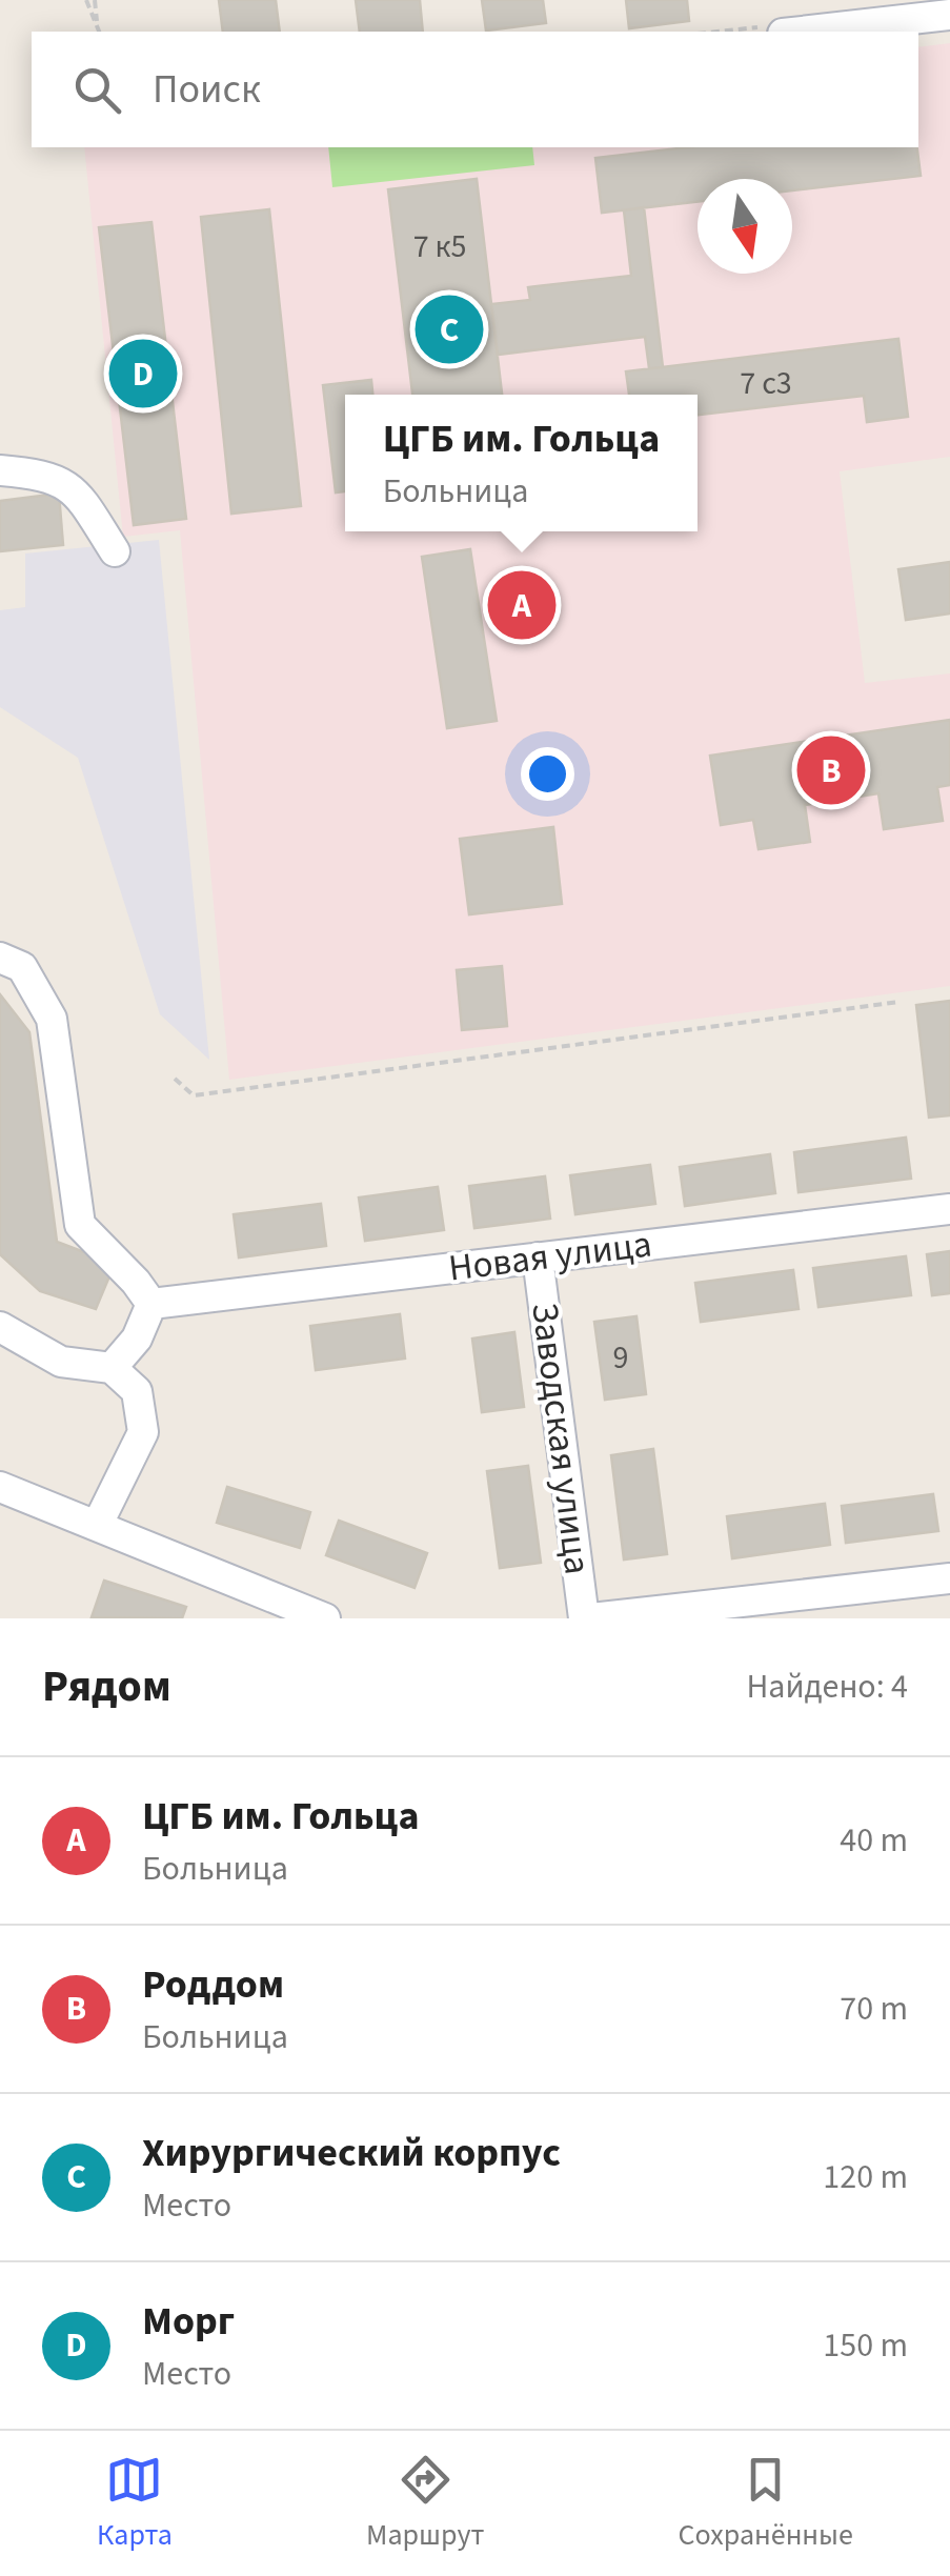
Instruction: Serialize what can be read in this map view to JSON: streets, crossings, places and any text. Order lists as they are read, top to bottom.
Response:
{
  "streets": {
    "street": ["Новая улица", "Заводская улица"]
  },
  "crossings": [
    ["Новая улица", "Заводская улица"]
  ],
  "house_numbers": ["7 к5", "7 с3", "9"],
  "north": "bottom",
  "page": {
    "search": "Поиск",
    "pins": [
      "C",
      "D",
      "A",
      "B"
    ],
    "popup": ["ЦГБ им. Гольца", "Больница"],
    "heading": ["Рядом", "Найдено: 4"],
    "list": [
      {
        "mark": "A",
        "name": "ЦГБ им. Гольца",
        "note": "Больница",
        "value": "40 m"
      },
      {
        "mark": "B",
        "name": "Роддом",
        "note": "Больница",
        "value": "70 m"
      },
      {
        "mark": "C",
        "name": "Хирургический корпус",
        "note": "Место",
        "value": "120 m"
      },
      {
        "mark": "D",
        "name": "Морг",
        "note": "Место",
        "value": "150 m"
      }
    ],
    "nav": ["Карта", "Маршрут", "Сохранённые"]
  }
}
